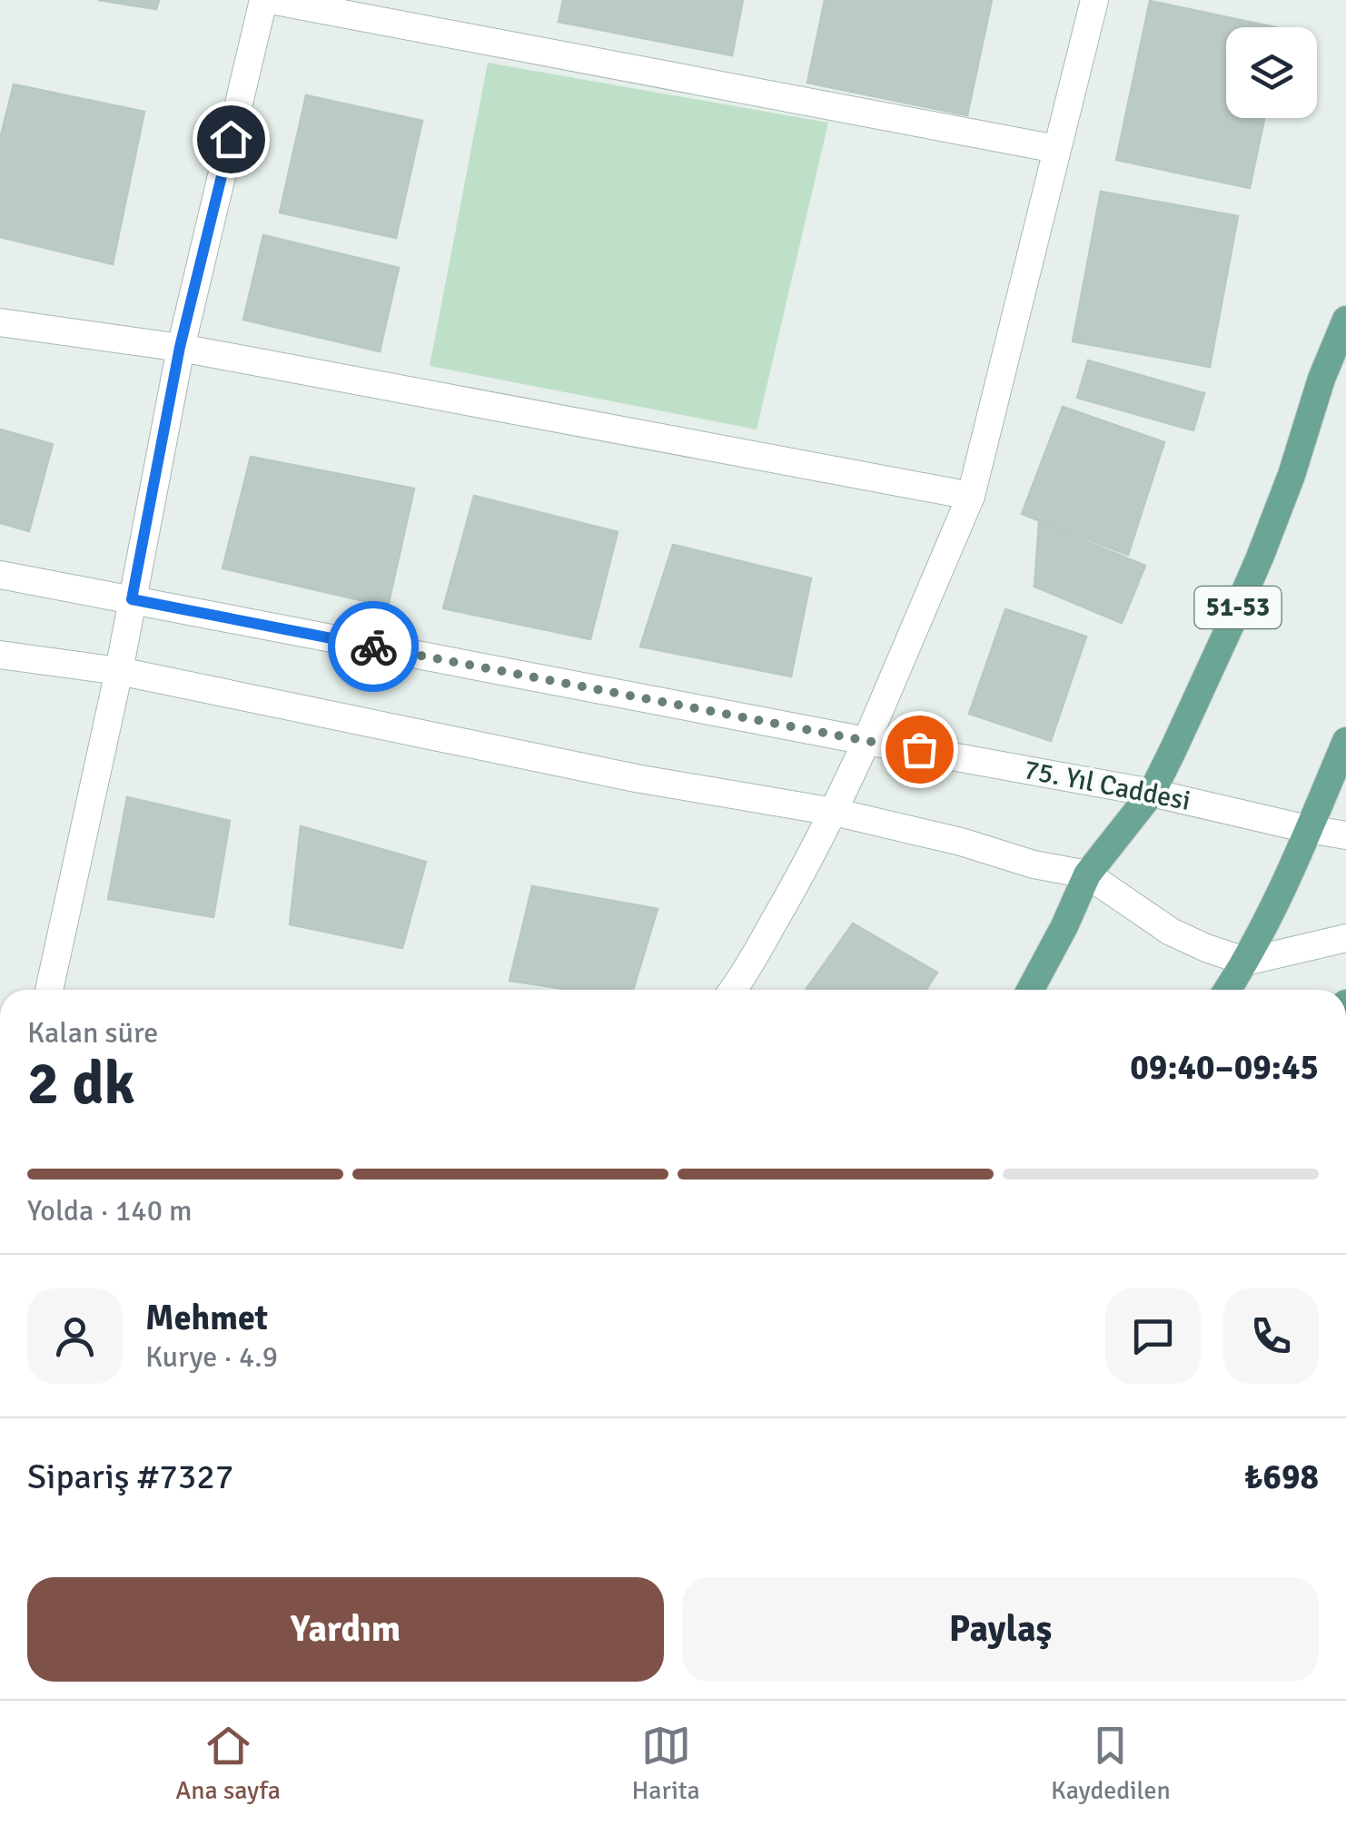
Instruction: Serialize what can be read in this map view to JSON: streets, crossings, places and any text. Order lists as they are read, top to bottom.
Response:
{
  "streets": {
    "main road": ["51-53"],
    "street": ["75. Yıl Caddesi"]
  },
  "crossings": [
    ["51-53", "75. Yıl Caddesi"]
  ],
  "page": {
    "heading": ["2 dk", "Kalan süre", "09:40–09:45"],
    "panel": [
      "Mehmet",
      "Kurye · 4.9",
      "Sipariş #7327",
      "₺698"
    ],
    "bar": "Yolda · 140 m",
    "buttons": ["Yardım", "Paylaş"],
    "tabs": ["Ana sayfa", "Harita", "Kaydedilen"]
  }
}
